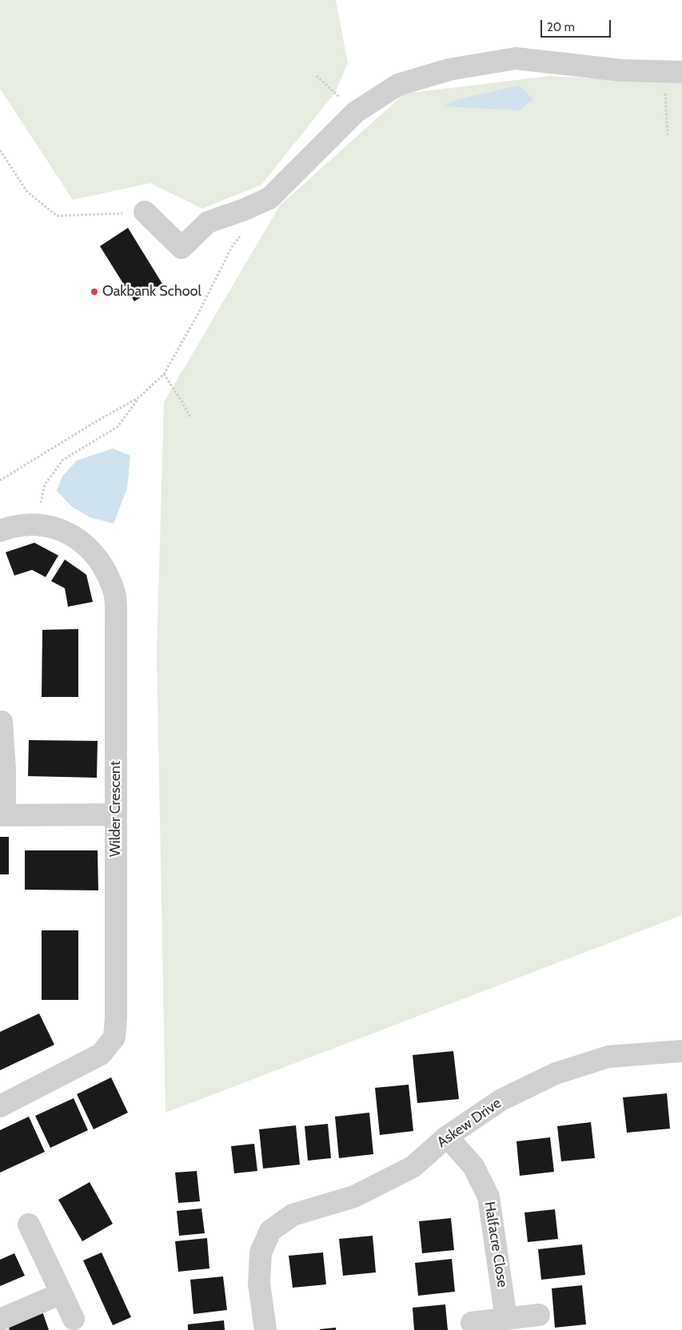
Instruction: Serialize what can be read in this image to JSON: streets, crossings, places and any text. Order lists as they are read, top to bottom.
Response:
{
  "streets": {
    "street": ["Wilder Crescent", "Askew Drive", "Halfacre Close"]
  },
  "crossings": [
    ["Askew Drive", "Halfacre Close"]
  ],
  "places": ["Oakbank School"],
  "scale_bar": "20 m"
}
